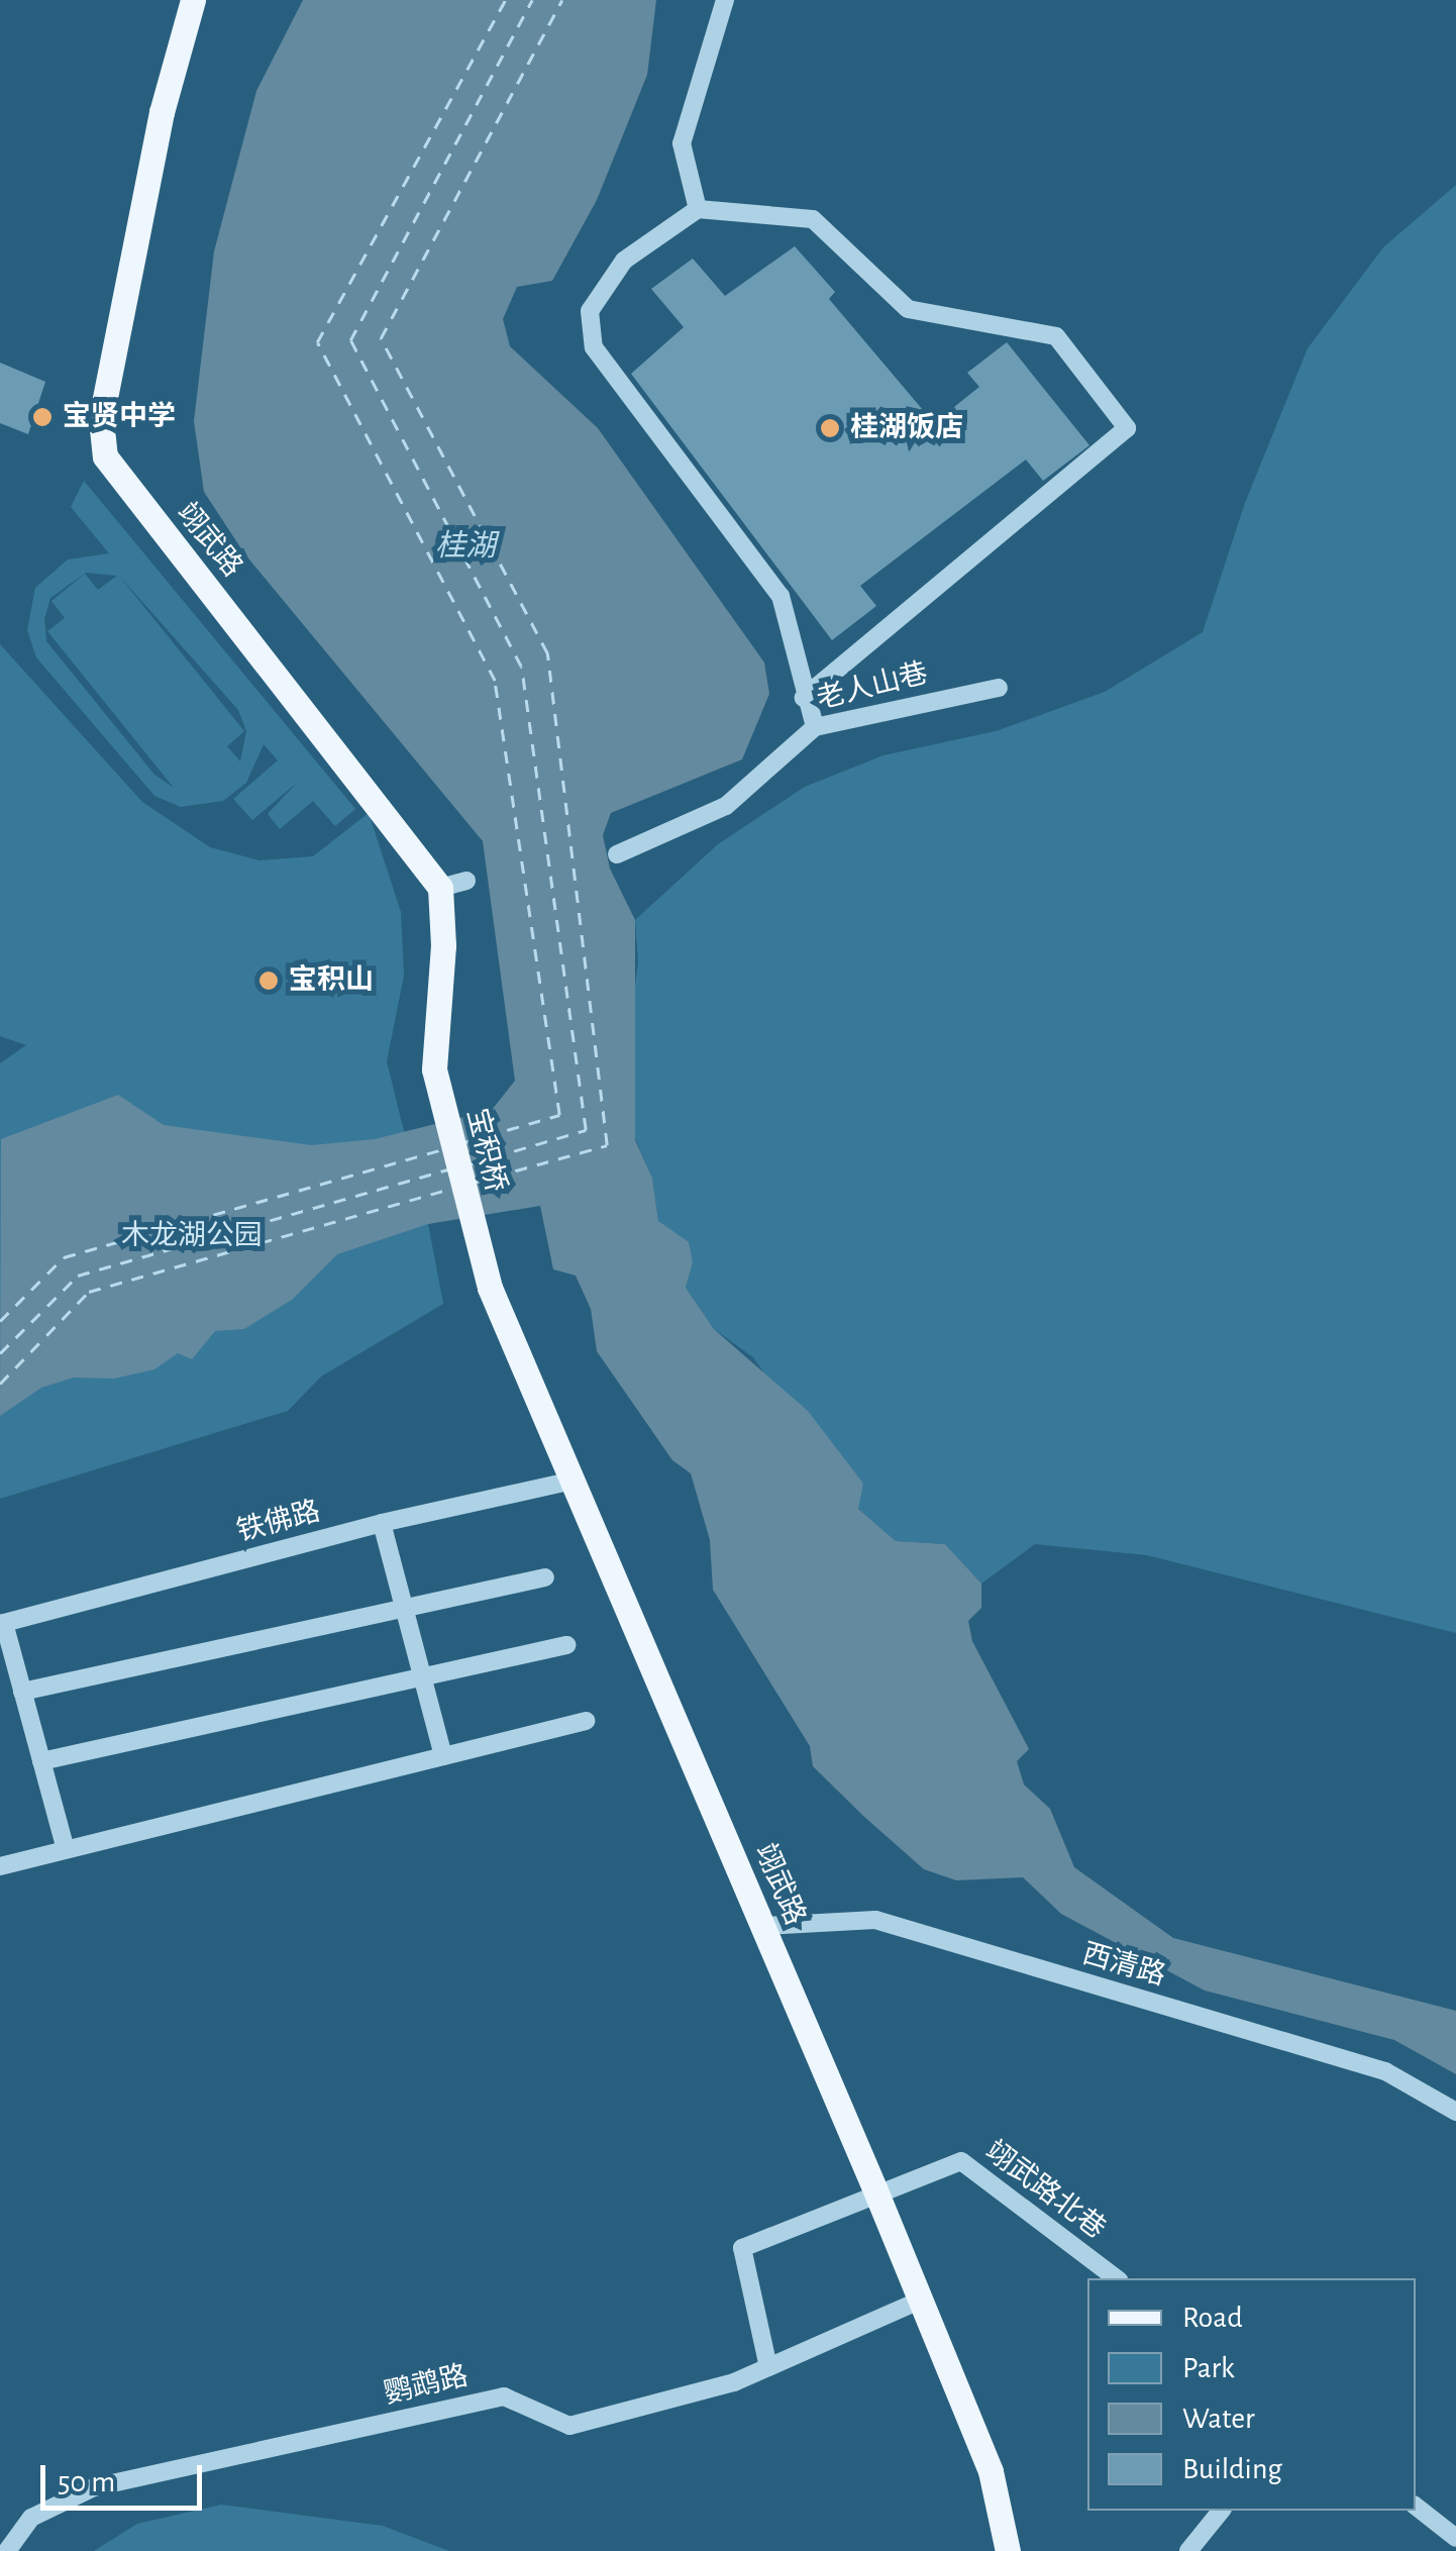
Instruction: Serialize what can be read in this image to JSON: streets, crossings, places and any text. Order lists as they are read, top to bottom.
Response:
{
  "streets": {
    "main road": ["翊武路", "宝积桥"],
    "street": [
      "老人山巷",
      "铁佛路",
      "西清路",
      "翊武路北巷",
      "鹦鹉路"
    ]
  },
  "crossings": [
    ["翊武路", "宝积桥"],
    ["翊武路", "铁佛路"],
    ["翊武路", "西清路"],
    ["翊武路", "翊武路北巷"],
    ["翊武路", "鹦鹉路"]
  ],
  "water": ["桂湖"],
  "parks": ["木龙湖公园"],
  "places": ["宝贤中学", "桂湖饭店", "宝积山"],
  "legend": [
    "Road",
    "Park",
    "Water",
    "Building"
  ],
  "scale_bar": "50 m"
}
